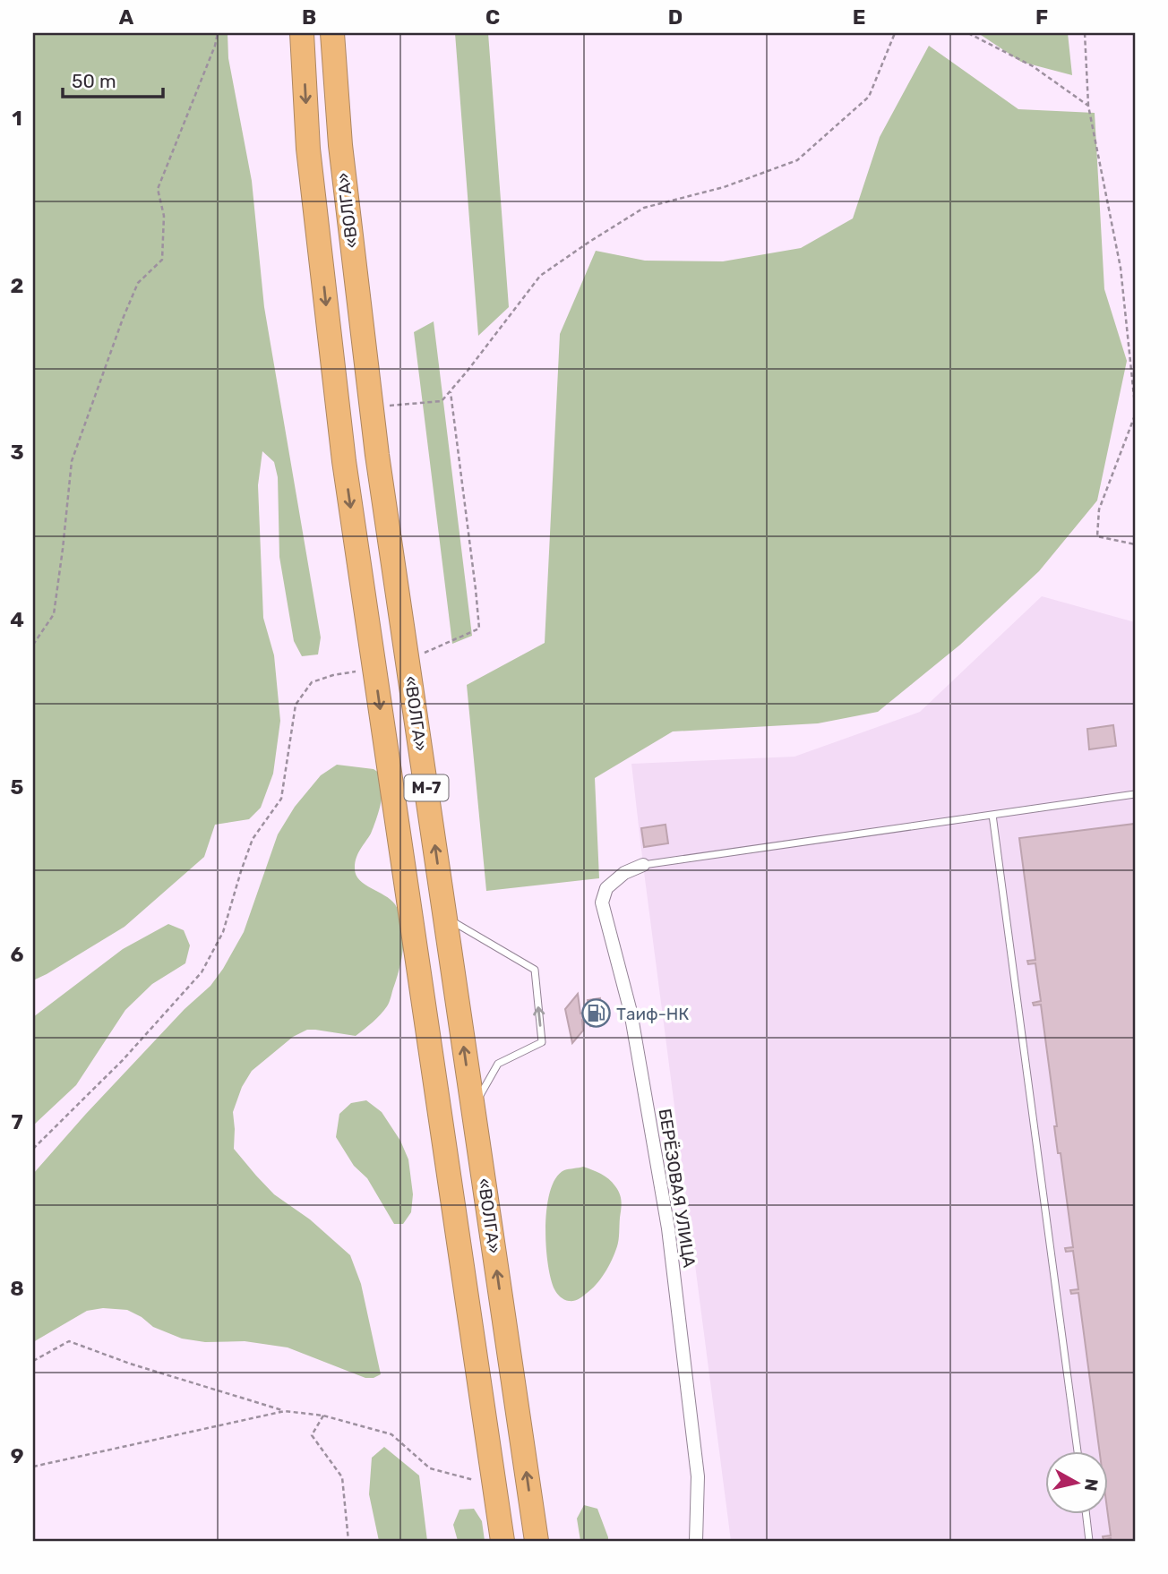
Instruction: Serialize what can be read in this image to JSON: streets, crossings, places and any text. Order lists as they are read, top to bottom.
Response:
{
  "streets": {
    "highway": ["«ВОЛГА»", "М-7"],
    "street": ["БЕРЁЗОВАЯ УЛИЦА"]
  },
  "places": {
    "fuel station": ["Таиф-НК"]
  },
  "scale_bar": "50 m",
  "north": "right",
  "grid": {
    "columns": [
      "A",
      "B",
      "C",
      "D",
      "E",
      "F"
    ],
    "rows": [
      "1",
      "2",
      "3",
      "4",
      "5",
      "6",
      "7",
      "8",
      "9"
    ]
  }
}
